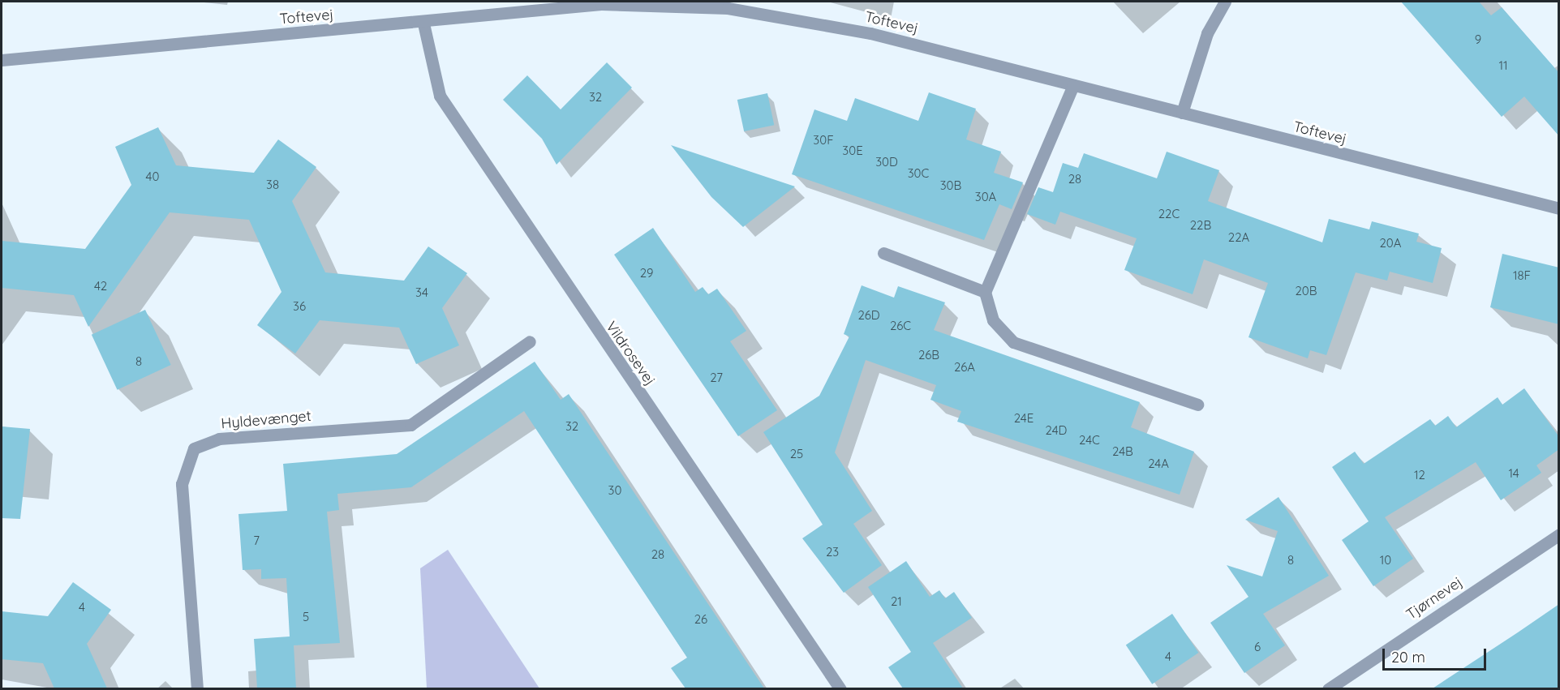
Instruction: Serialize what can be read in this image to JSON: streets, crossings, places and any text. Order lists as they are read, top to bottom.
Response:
{
  "streets": {
    "street": [
      "Toftevej",
      "Vildrosevej",
      "Hyldevænget",
      "Tjørnevej"
    ]
  },
  "crossings": [
    ["Toftevej", "Vildrosevej"]
  ],
  "house_numbers": [
    "9",
    "11",
    "32",
    "30F",
    "30E",
    "30D",
    "30C",
    "40",
    "28",
    "38",
    "30B",
    "30A",
    "22C",
    "22B",
    "22A",
    "20A",
    "29",
    "18F",
    "42",
    "20B",
    "34",
    "36",
    "26D",
    "26C",
    "26B",
    "8",
    "26A",
    "27",
    "24E",
    "32",
    "24D",
    "24C",
    "24B",
    "25",
    "24A",
    "14",
    "12",
    "30",
    "7",
    "23",
    "28",
    "8",
    "10",
    "21",
    "4",
    "5",
    "26",
    "6",
    "4"
  ],
  "scale_bar": "20 m"
}
